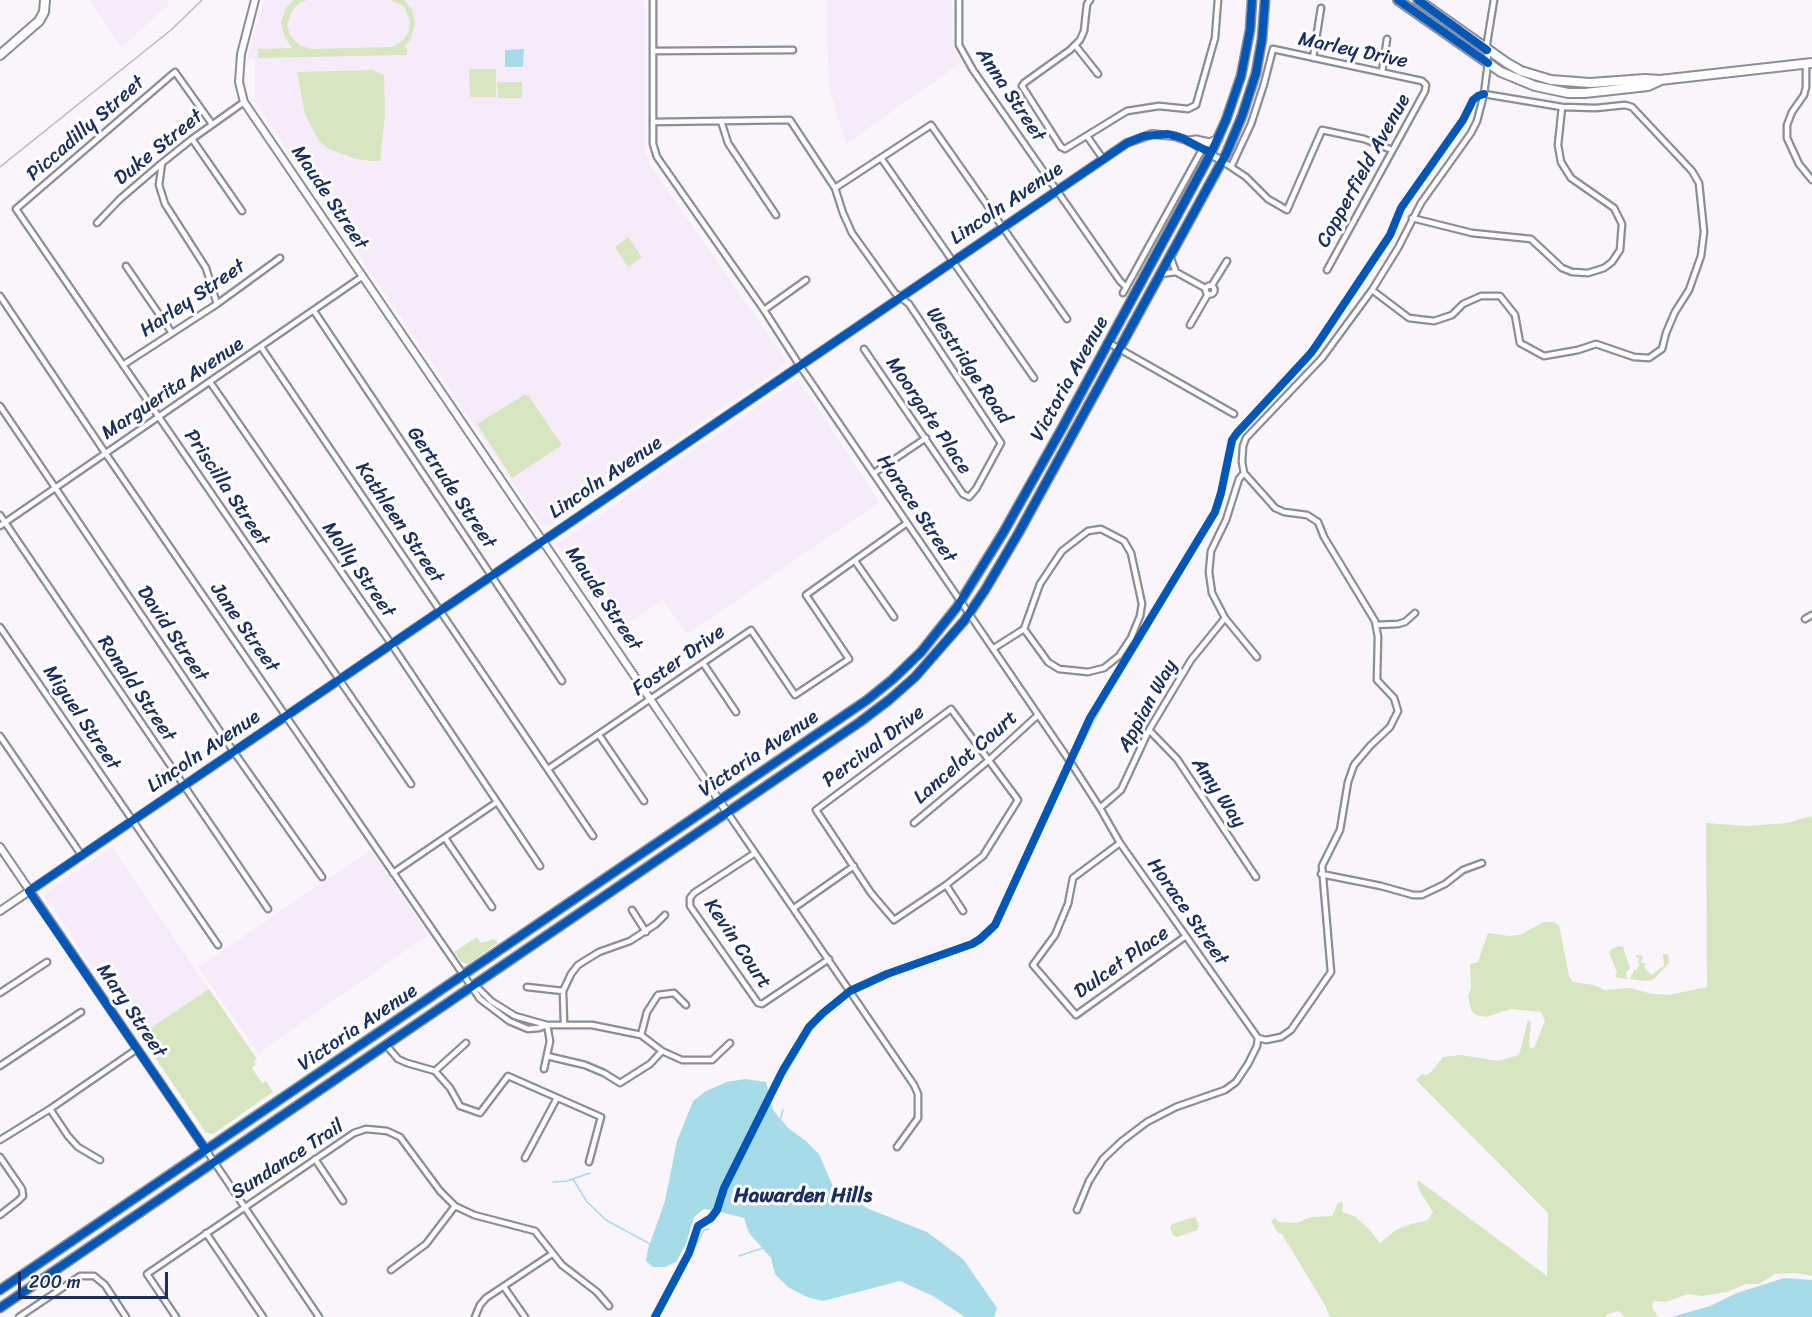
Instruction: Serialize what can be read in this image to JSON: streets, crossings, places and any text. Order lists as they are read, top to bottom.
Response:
{
  "streets": {
    "main road": ["Victoria Avenue"],
    "street": [
      "Marley Drive",
      "Anna Street",
      "Piccadilly Street",
      "Duke Street",
      "Copperfield Avenue",
      "Maude Street",
      "Lincoln Avenue",
      "Harley Street",
      "Westridge Road",
      "Marguerita Avenue",
      "Moorgate Place",
      "Priscilla Street",
      "Gertrude Street",
      "Horace Street",
      "Kathleen Street",
      "Molly Street",
      "Jane Street",
      "David Street",
      "Foster Drive",
      "Ronald Street",
      "Appian Way",
      "Miguel Street",
      "Percival Drive",
      "Lancelot Court",
      "Amy Way",
      "Kevin Court",
      "Dulcet Place",
      "Mary Street",
      "Sundance Trail"
    ]
  },
  "crossings": [
    ["Marley Drive", "Copperfield Avenue"],
    ["Marley Drive", "Lincoln Avenue"],
    ["Anna Street", "Lincoln Avenue"],
    ["Piccadilly Street", "Duke Street"],
    ["Piccadilly Street", "Priscilla Street"],
    ["Duke Street", "Maude Street"],
    ["Copperfield Avenue", "Lincoln Avenue"],
    ["Maude Street", "Lincoln Avenue"],
    ["Maude Street", "Victoria Avenue"],
    ["Maude Street", "Marguerita Avenue"],
    ["Maude Street", "Foster Drive"],
    ["Maude Street", "Kevin Court"],
    ["Lincoln Avenue", "Westridge Road"],
    ["Lincoln Avenue", "Victoria Avenue"],
    ["Lincoln Avenue", "Priscilla Street"],
    ["Lincoln Avenue", "Gertrude Street"],
    ["Lincoln Avenue", "Horace Street"],
    ["Lincoln Avenue", "Kathleen Street"],
    ["Lincoln Avenue", "Molly Street"],
    ["Lincoln Avenue", "Jane Street"],
    ["Lincoln Avenue", "David Street"],
    ["Lincoln Avenue", "Ronald Street"],
    ["Lincoln Avenue", "Miguel Street"],
    ["Lincoln Avenue", "Mary Street"],
    ["Harley Street", "Priscilla Street"],
    ["Westridge Road", "Moorgate Place"],
    ["Westridge Road", "Horace Street"],
    ["Victoria Avenue", "Horace Street"],
    ["Victoria Avenue", "Jane Street"],
    ["Victoria Avenue", "Mary Street"],
    ["Marguerita Avenue", "Priscilla Street"],
    ["Marguerita Avenue", "Gertrude Street"],
    ["Marguerita Avenue", "Kathleen Street"],
    ["Marguerita Avenue", "Molly Street"],
    ["Marguerita Avenue", "Jane Street"],
    ["Marguerita Avenue", "David Street"],
    ["Marguerita Avenue", "Ronald Street"],
    ["Horace Street", "Foster Drive"],
    ["Horace Street", "Appian Way"],
    ["Horace Street", "Lancelot Court"],
    ["Horace Street", "Dulcet Place"],
    ["Kathleen Street", "Foster Drive"],
    ["Appian Way", "Amy Way"],
    ["Percival Drive", "Lancelot Court"],
    ["Mary Street", "Sundance Trail"]
  ],
  "districts": ["Hawarden Hills"],
  "scale_bar": "200 m"
}
